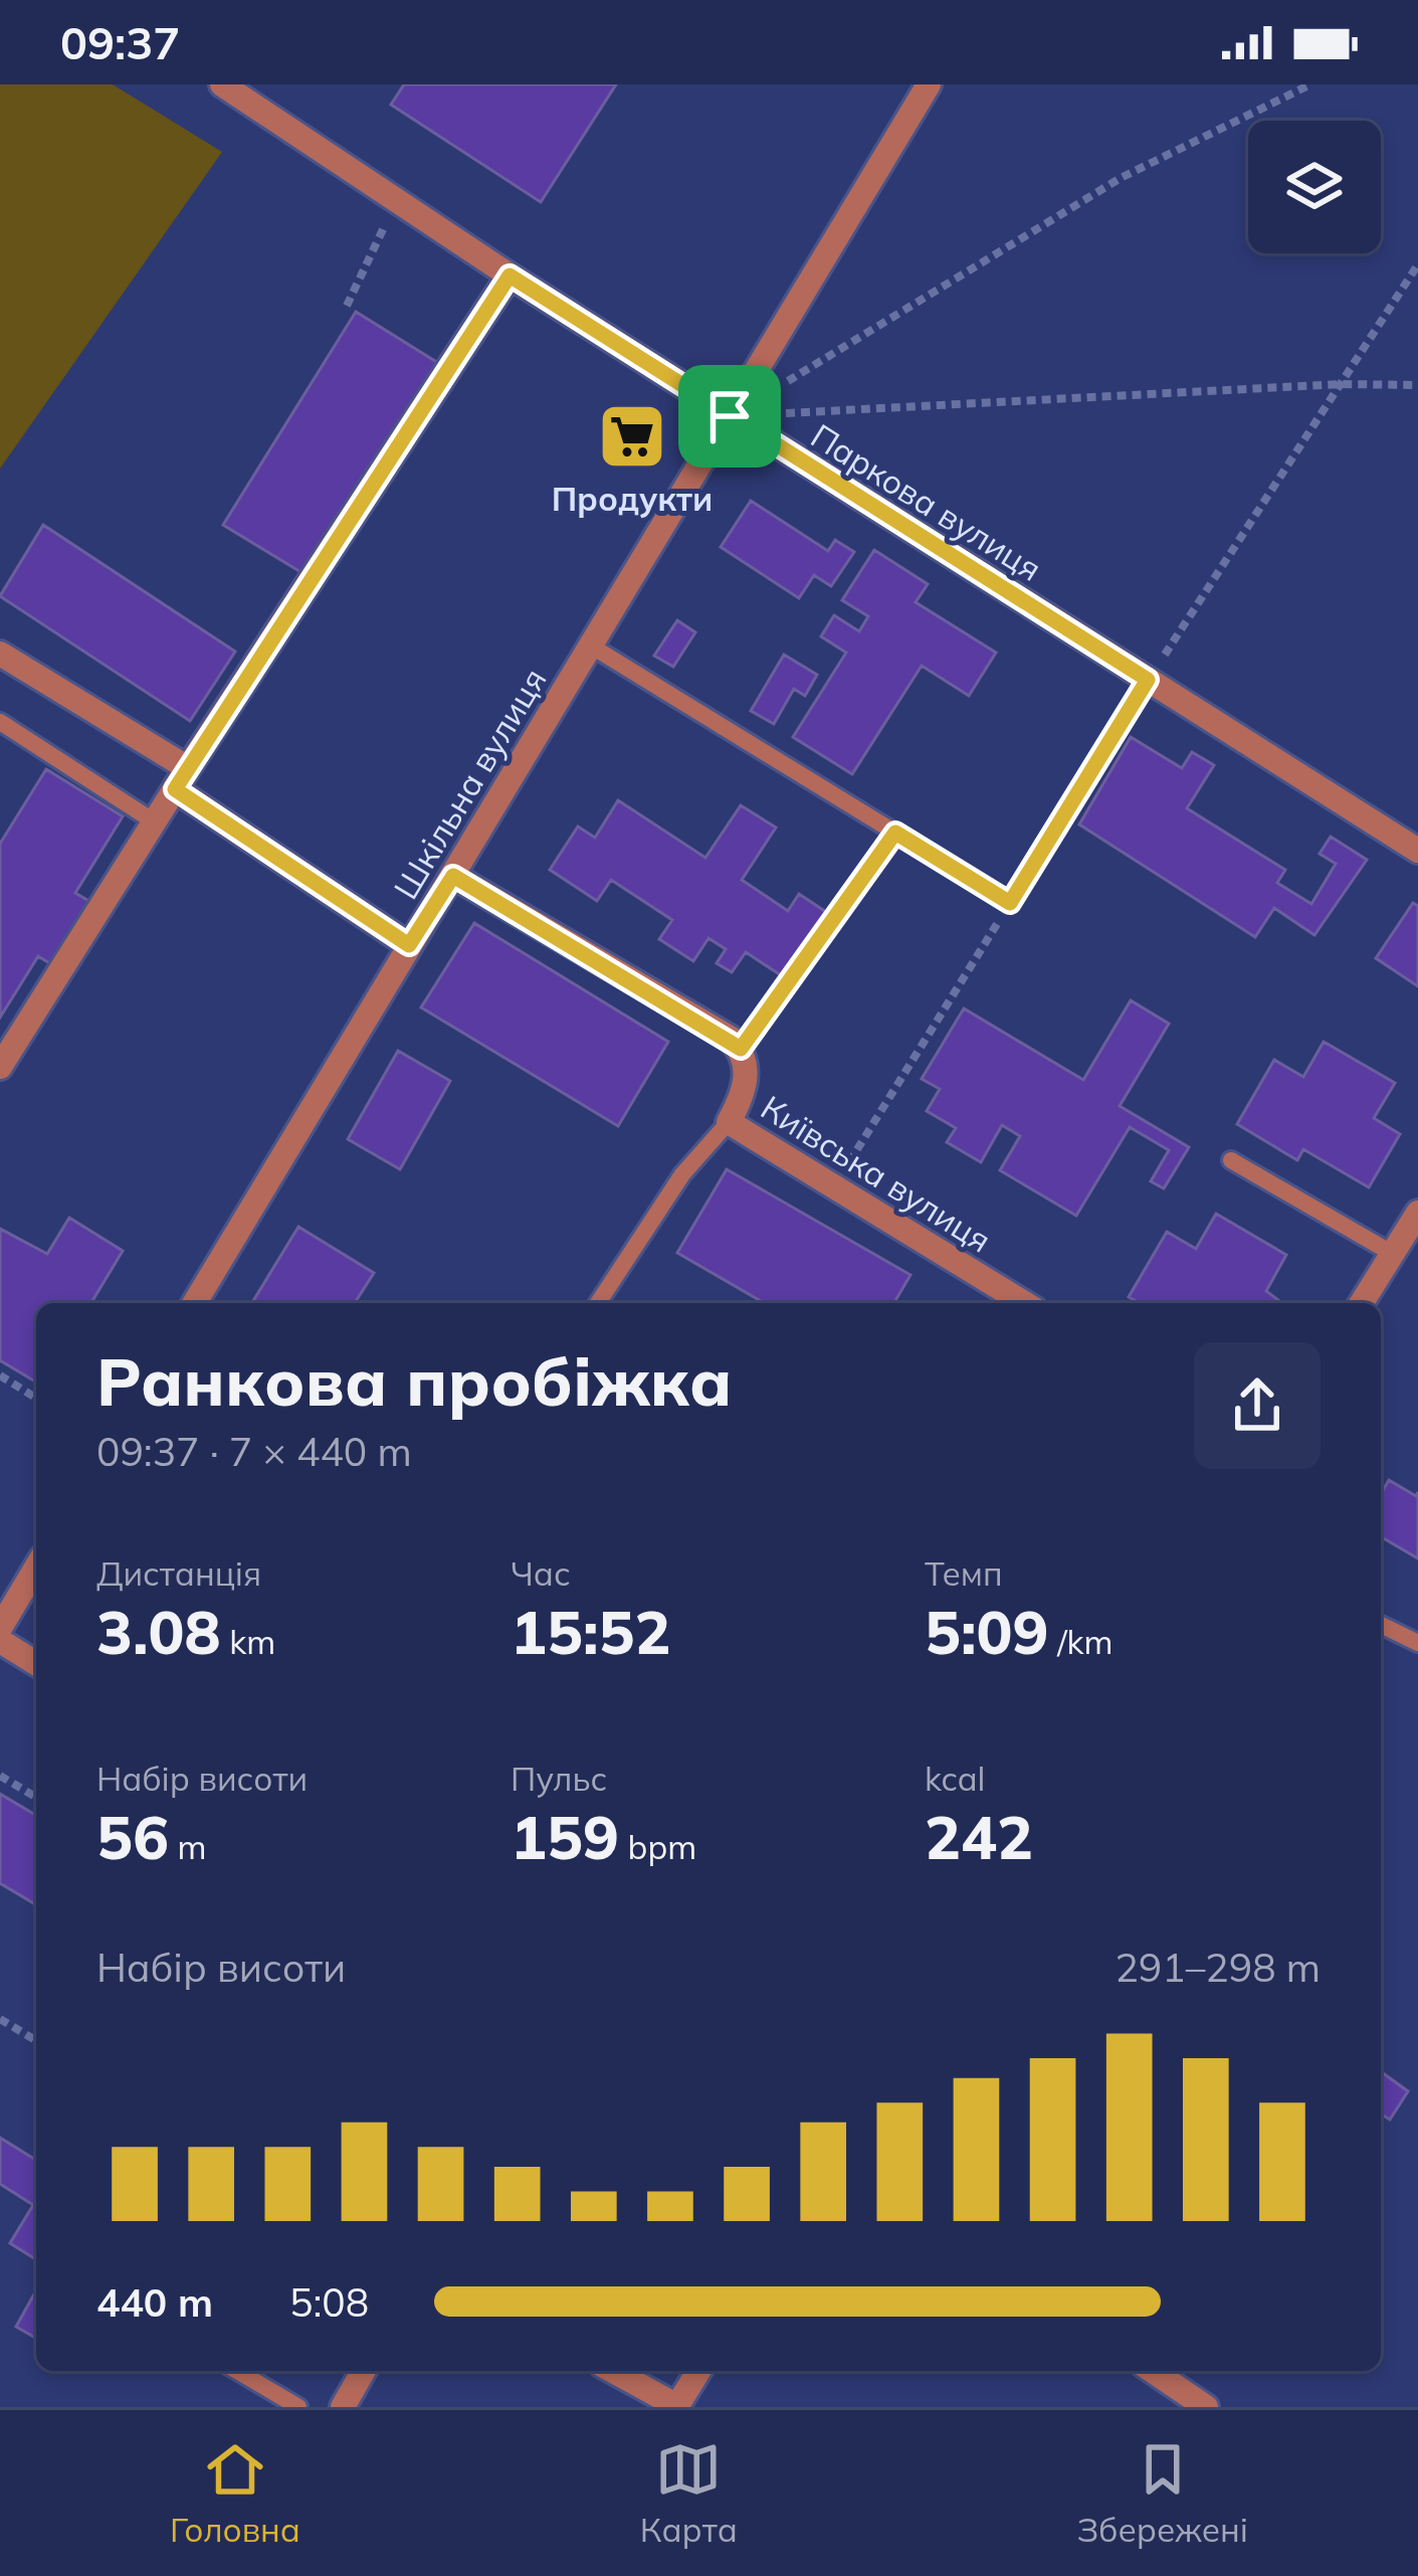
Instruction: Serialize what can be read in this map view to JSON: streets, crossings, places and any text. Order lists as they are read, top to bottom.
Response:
{
  "streets": {
    "street": ["Паркова вулиця", "Шкільна вулиця", "Київська вулиця"]
  },
  "crossings": [
    ["Паркова вулиця", "Шкільна вулиця"]
  ],
  "places": {
    "supermarket": ["Продукти"]
  },
  "page": {
    "status": "09:37",
    "heading": ["Ранкова пробіжка", "09:37 · 7 × 440 m"],
    "stats": [
      ["Дистанція", "3.08 km"],
      ["Час", "15:52"],
      ["Темп", "5:09 /km"],
      ["Набір висоти", "56 m"],
      ["Пульс", "159 bpm"],
      ["kcal", "242"]
    ],
    "chart": ["Набір висоти", "291–298 m"],
    "list": [
      {
        "name": "440 m",
        "note": "5:08"
      }
    ],
    "tabs": ["Головна", "Карта", "Збережені"]
  }
}
